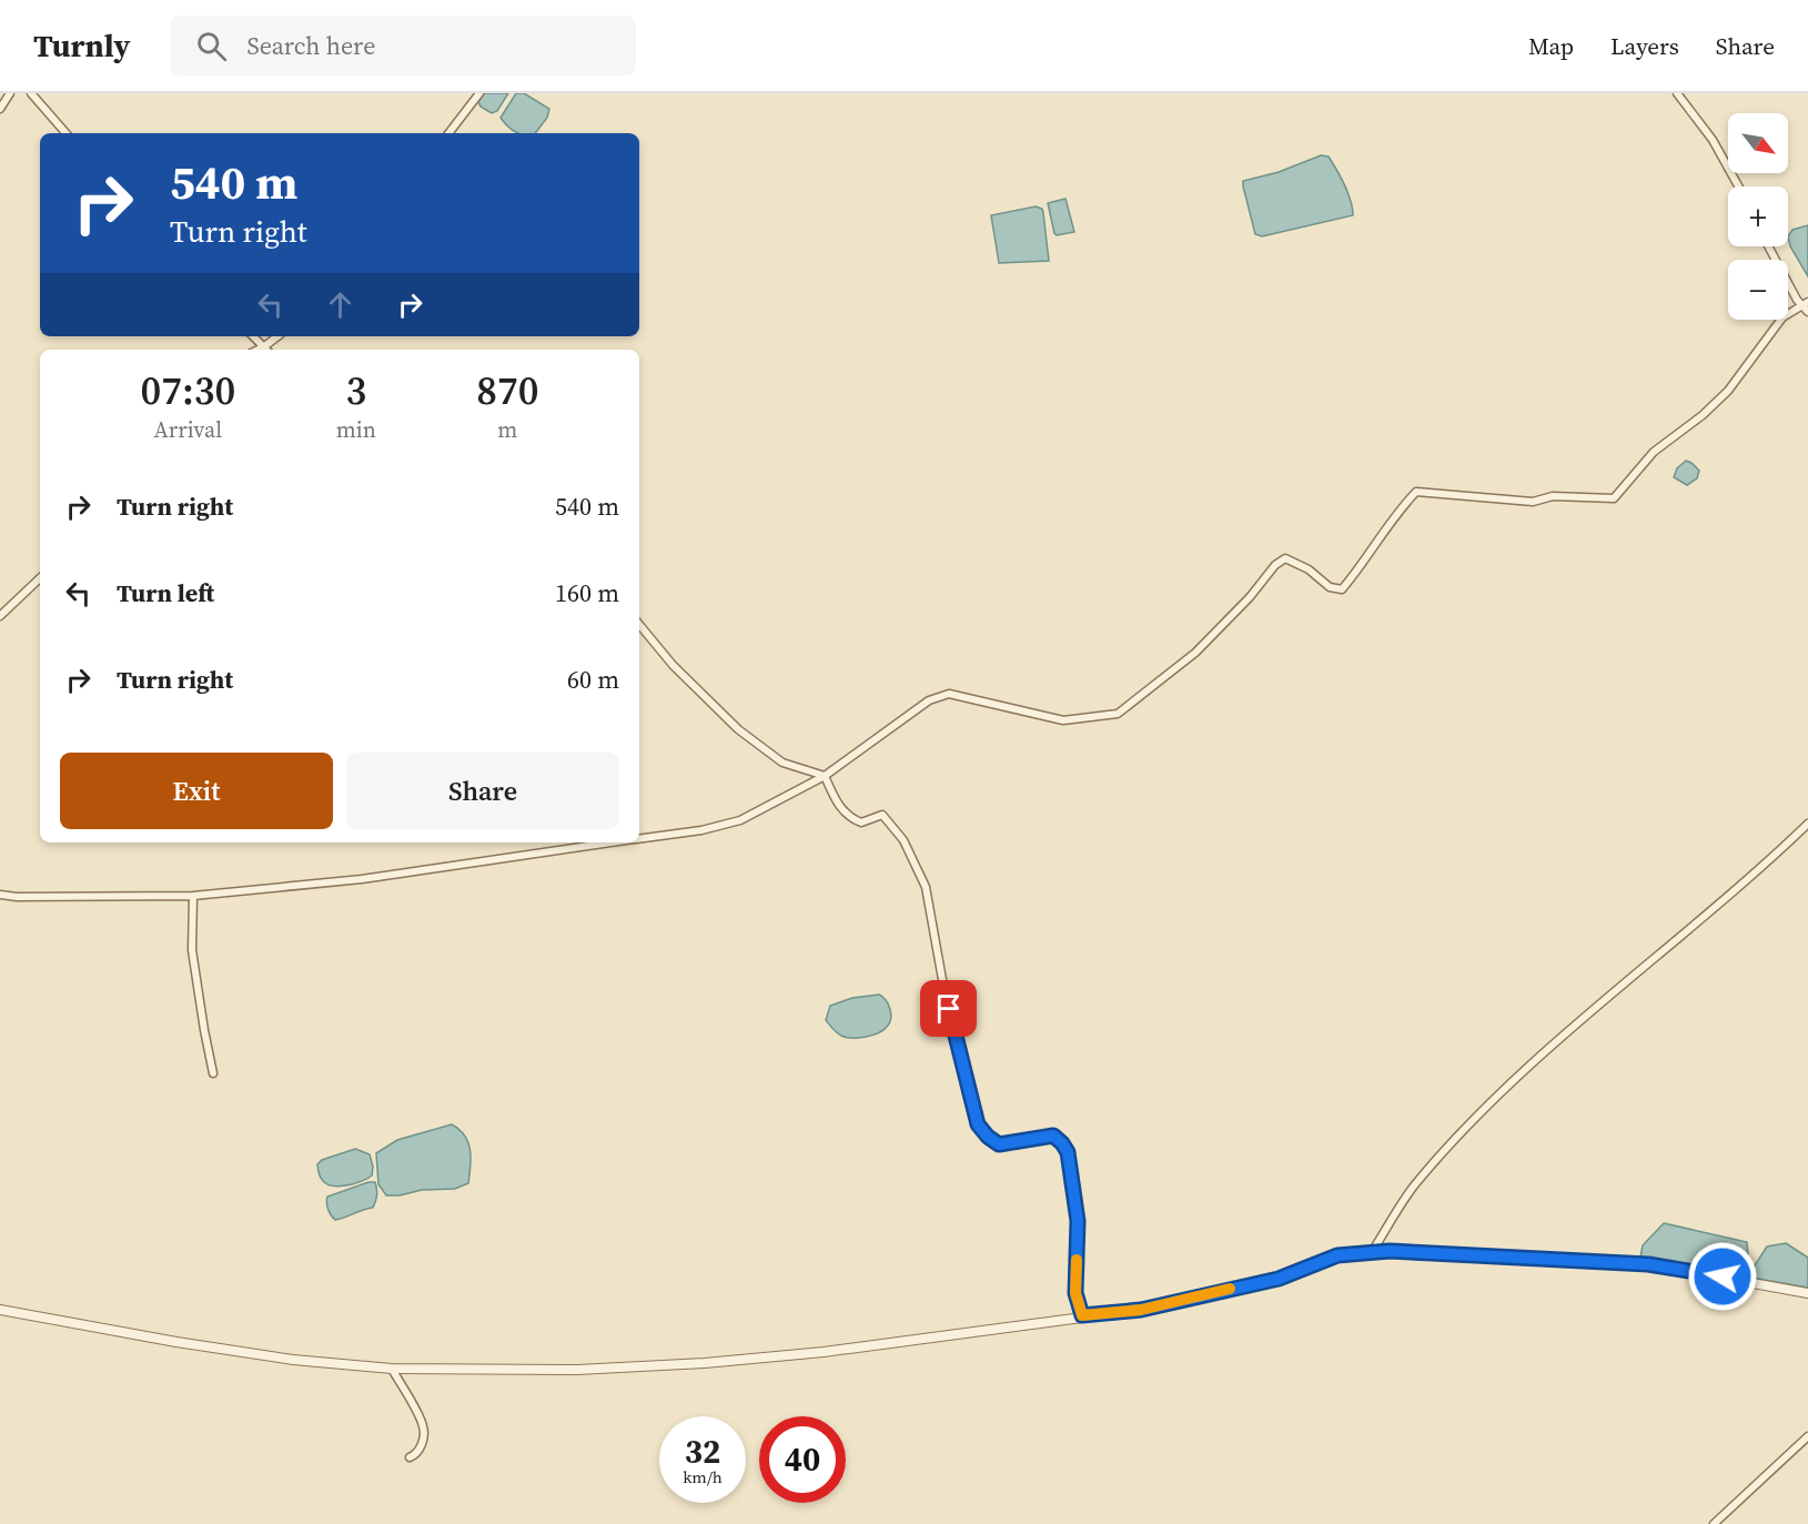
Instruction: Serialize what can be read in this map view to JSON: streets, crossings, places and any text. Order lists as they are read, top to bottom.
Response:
{
  "north": "bottom right",
  "page": {
    "header": "Turnly",
    "search": "Search here",
    "nav": ["Map", "Layers", "Share"],
    "map_buttons": ["+", "−"],
    "turn": ["540 m", "Turn right"],
    "eta": [
      "07:30",
      "Arrival",
      "3",
      "min",
      "870",
      "m"
    ],
    "list": [
      {
        "name": "Turn right",
        "value": "540 m"
      },
      {
        "name": "Turn left",
        "value": "160 m"
      },
      {
        "name": "Turn right",
        "value": "60 m"
      }
    ],
    "buttons": ["Exit", "Share"],
    "speed": "32 km/h",
    "limit": "40"
  }
}
